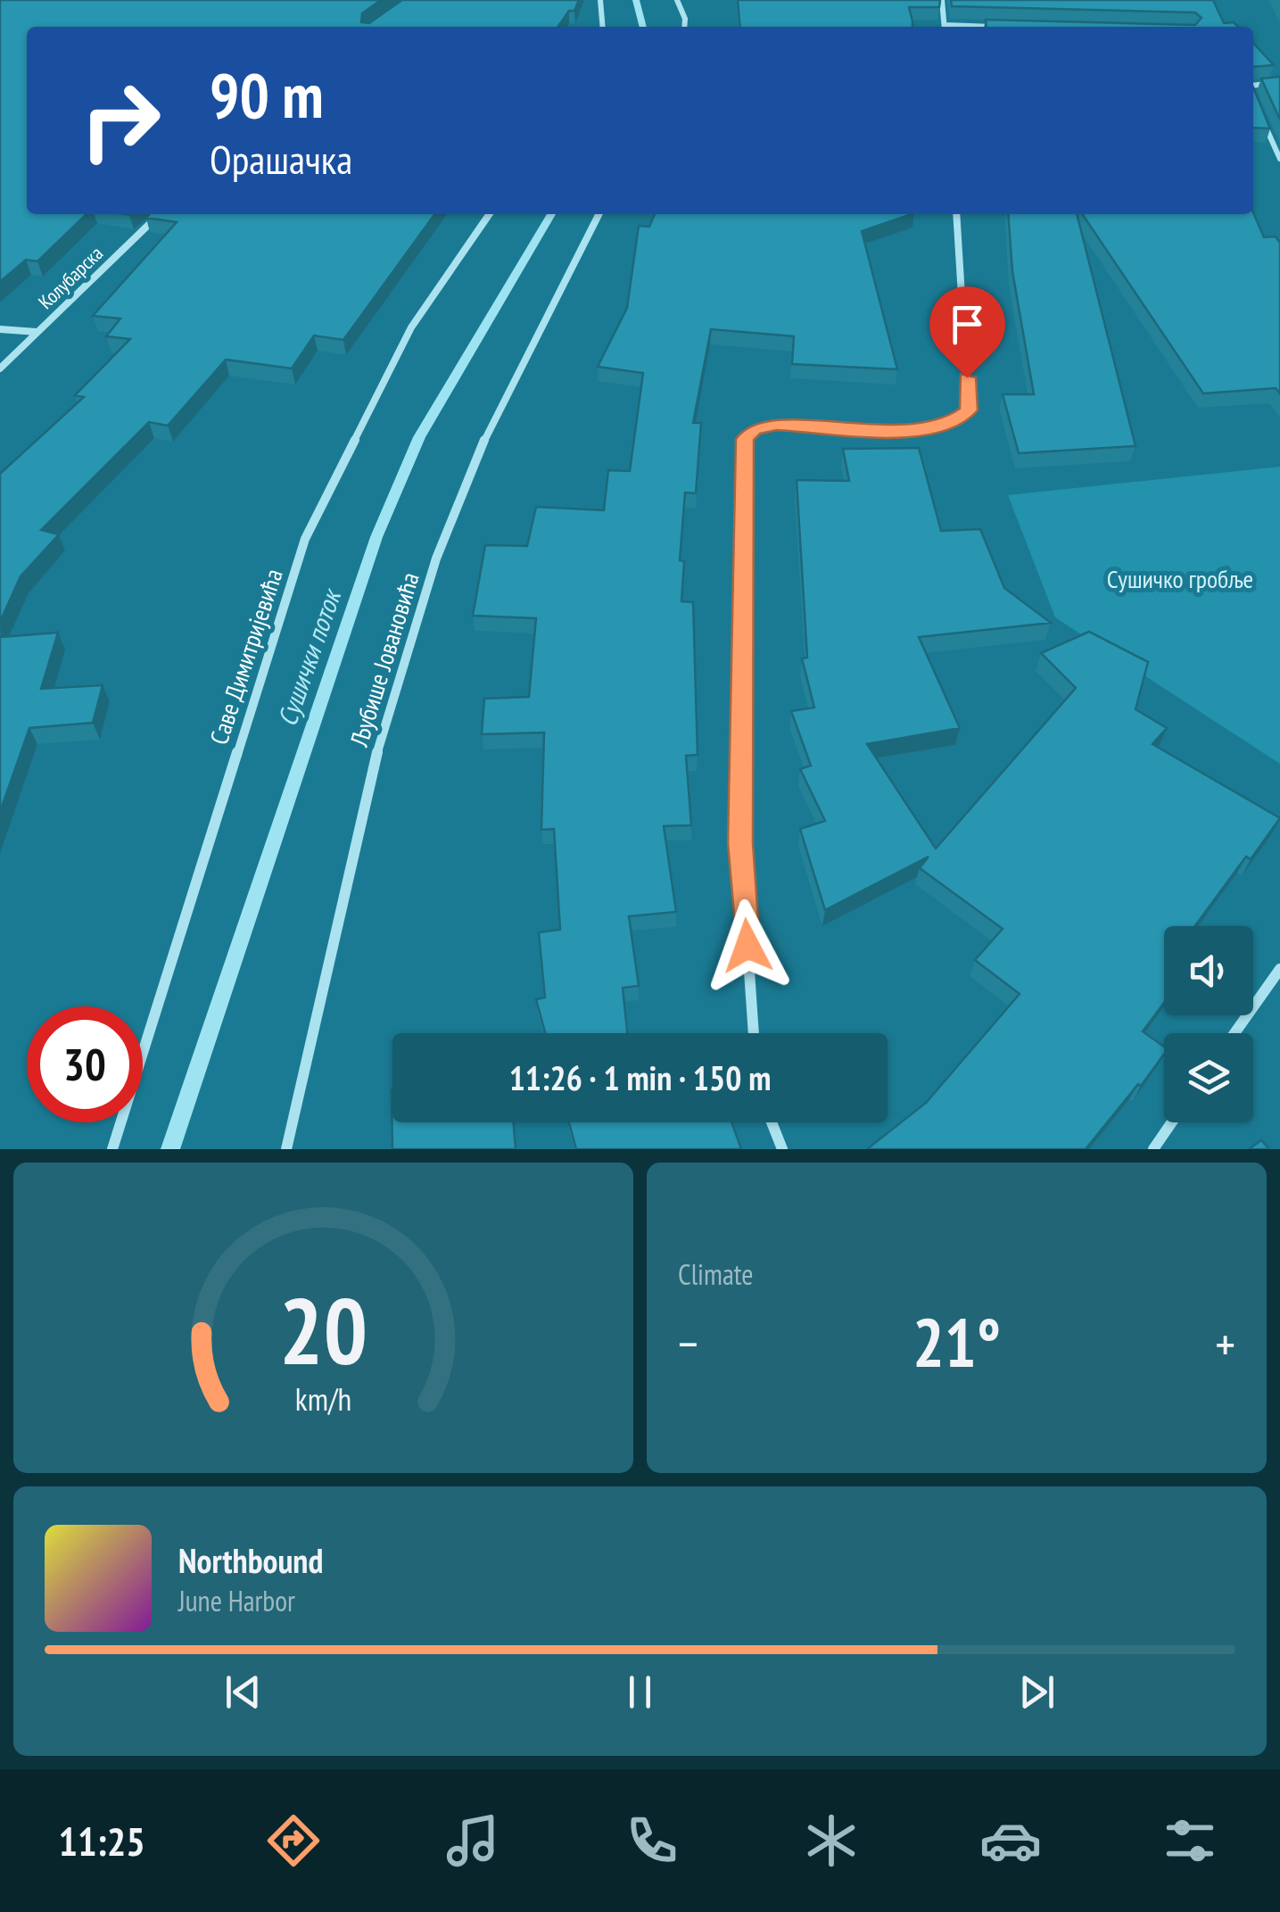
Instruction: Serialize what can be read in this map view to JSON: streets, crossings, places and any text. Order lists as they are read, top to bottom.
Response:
{
  "streets": {
    "street": ["Колубарска", "Саве Димитријевића", "Љубише Јовановића"]
  },
  "water": ["Сушички поток"],
  "parks": ["Сушичко гробље"],
  "page": {
    "turn": ["90 m", "Орашачка"],
    "limit": "30",
    "trip": "11:26 · 1 min · 150 m",
    "tile": "Climate",
    "heat": ["−", "21°", "+"],
    "song": ["Northbound", "June Harbor"],
    "tabs": "11:25",
    "gauge": ["20", "km/h"]
  }
}
